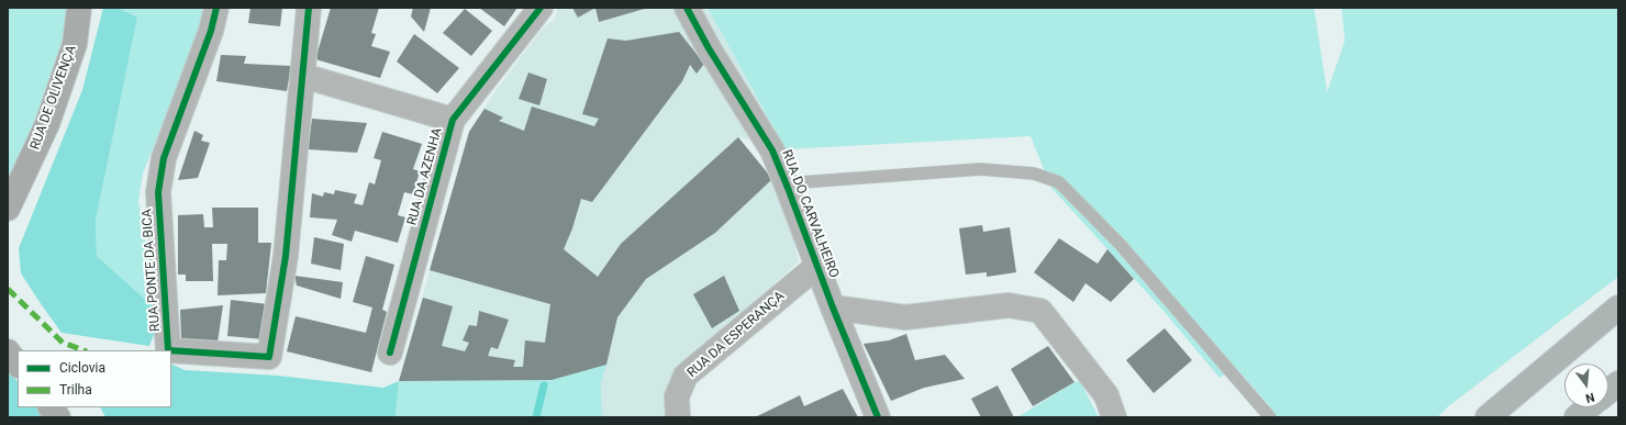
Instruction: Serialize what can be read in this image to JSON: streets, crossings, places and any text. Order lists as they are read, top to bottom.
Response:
{
  "streets": {
    "main road": ["RUA DE OLIVENÇA"],
    "street": [
      "RUA DA AZENHA",
      "RUA DO CARVALHEIRO",
      "RUA PONTE DA BICA",
      "RUA DA ESPERANÇA"
    ]
  },
  "crossings": [
    ["RUA DO CARVALHEIRO", "RUA DA ESPERANÇA"]
  ],
  "legend": ["Ciclovia", "Trilha"],
  "north": "bottom"
}
